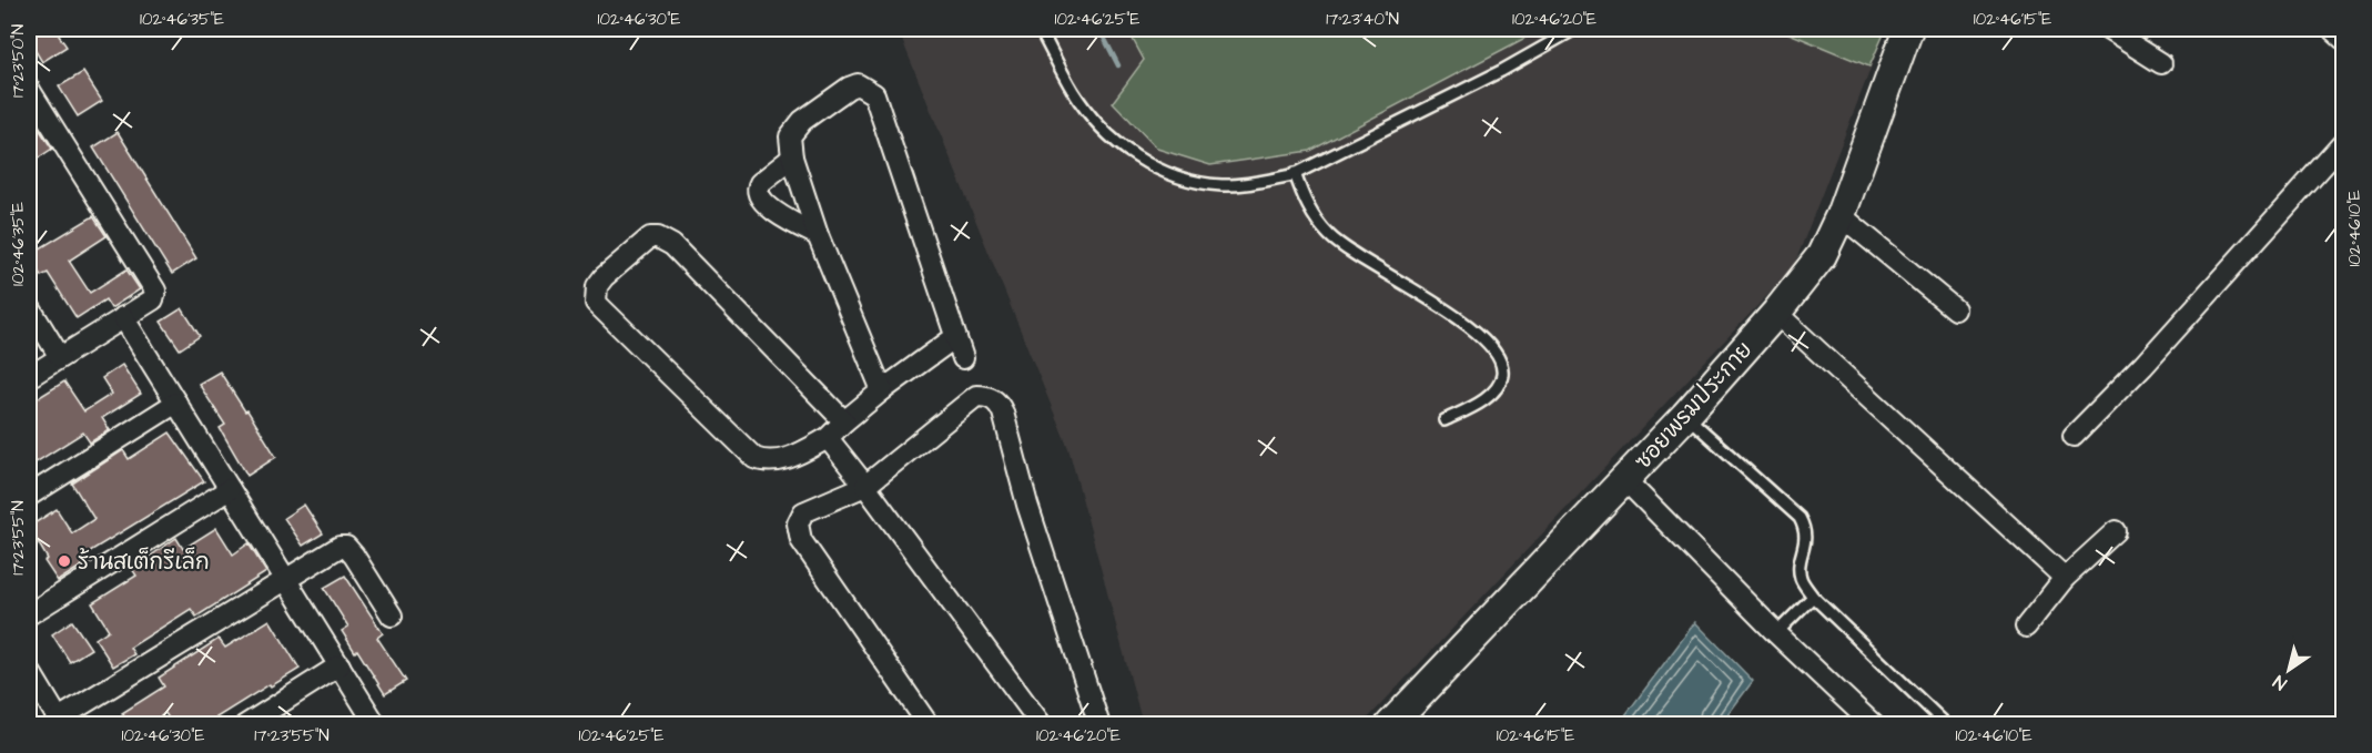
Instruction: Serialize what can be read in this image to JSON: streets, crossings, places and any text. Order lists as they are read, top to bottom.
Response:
{
  "streets": {
    "street": ["ซอยพรมประกาย"]
  },
  "places": ["ร้านสเต็กรีเล็ก"],
  "north": "bottom left",
  "coordinates": [
    "102°46'35\"E",
    "102°46'30\"E",
    "102°46'25\"E",
    "17°23'40\"N",
    "102°46'20\"E",
    "102°46'15\"E",
    "17°23'50\"N",
    "102°46'10\"E",
    "17°23'55\"N"
  ]
}
